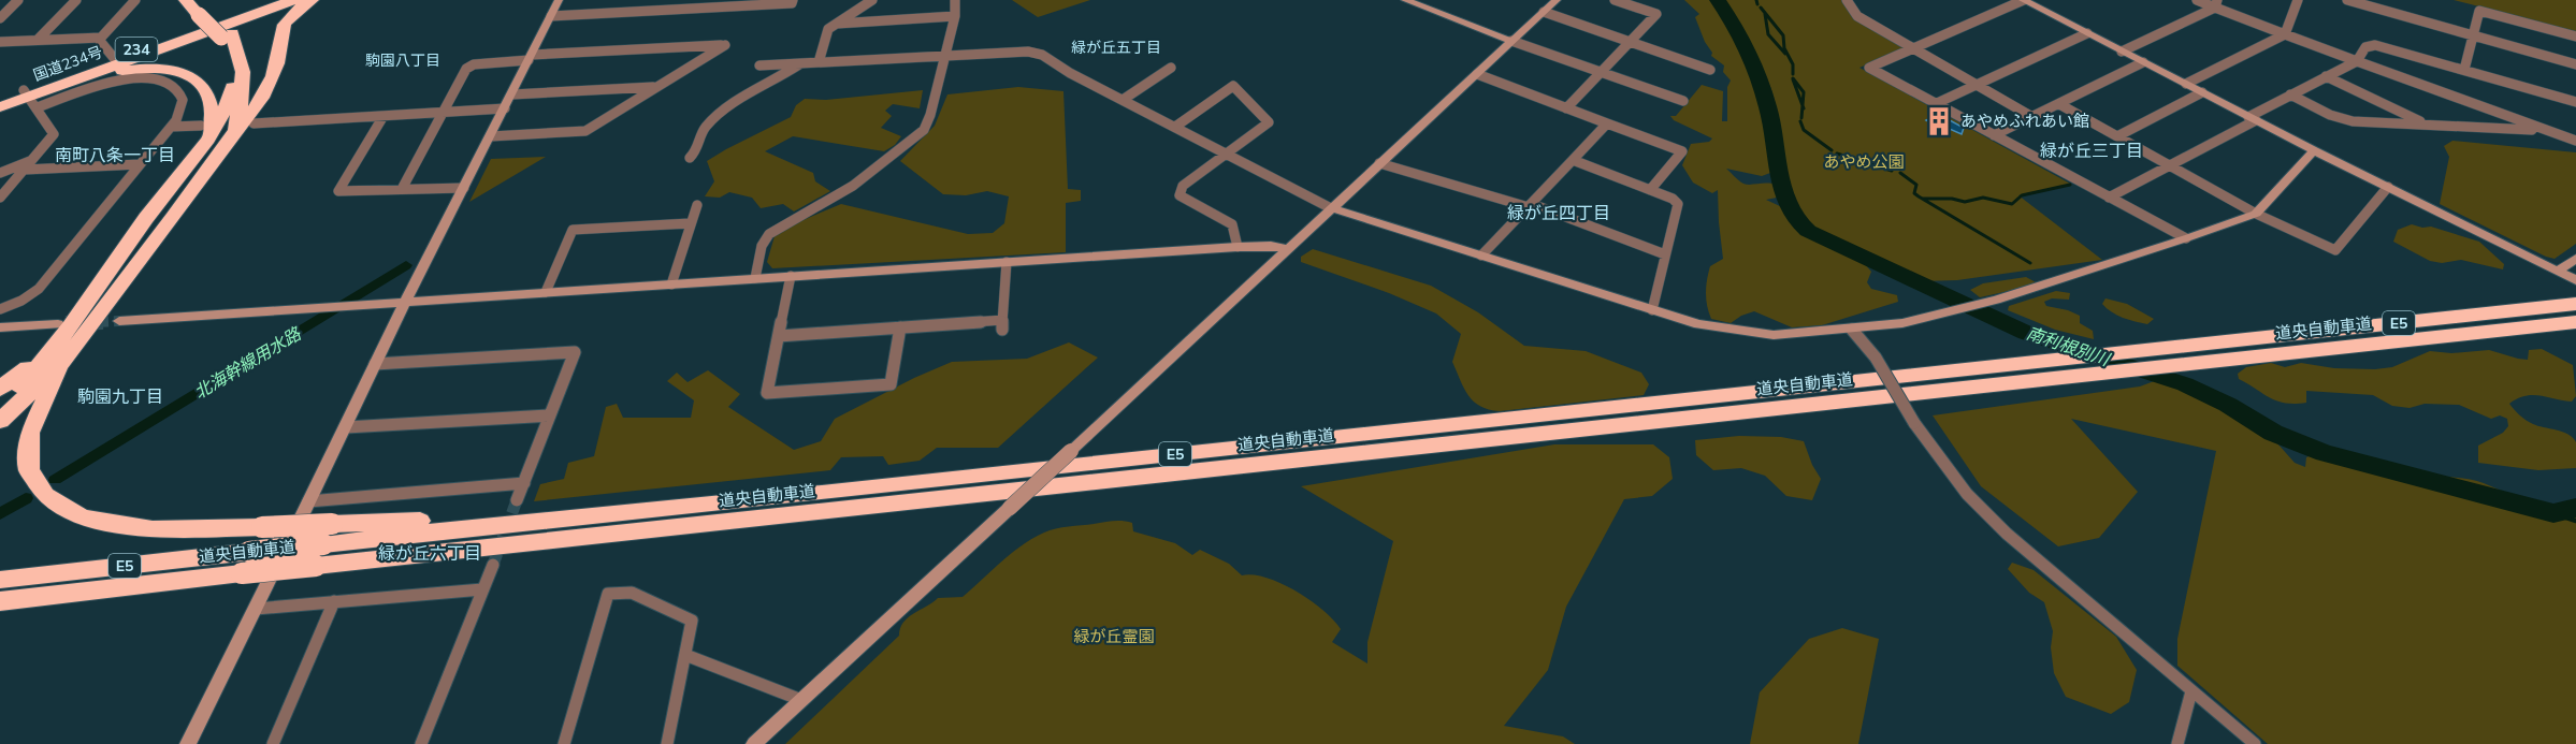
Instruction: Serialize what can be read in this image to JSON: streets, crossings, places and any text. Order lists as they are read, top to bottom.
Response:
{
  "streets": {
    "highway": [
      "234",
      "国道234号",
      "E5",
      "道央自動車道"
    ]
  },
  "districts": [
    "緑が丘五丁目",
    "駒園八丁目",
    "緑が丘三丁目",
    "南町八条一丁目",
    "緑が丘四丁目",
    "駒園九丁目",
    "緑が丘六丁目"
  ],
  "water": ["南利根別川", "北海幹線用水路"],
  "parks": ["あやめ公園", "緑が丘霊園"],
  "places": {
    "building": ["あやめふれあい館"]
  }
}
